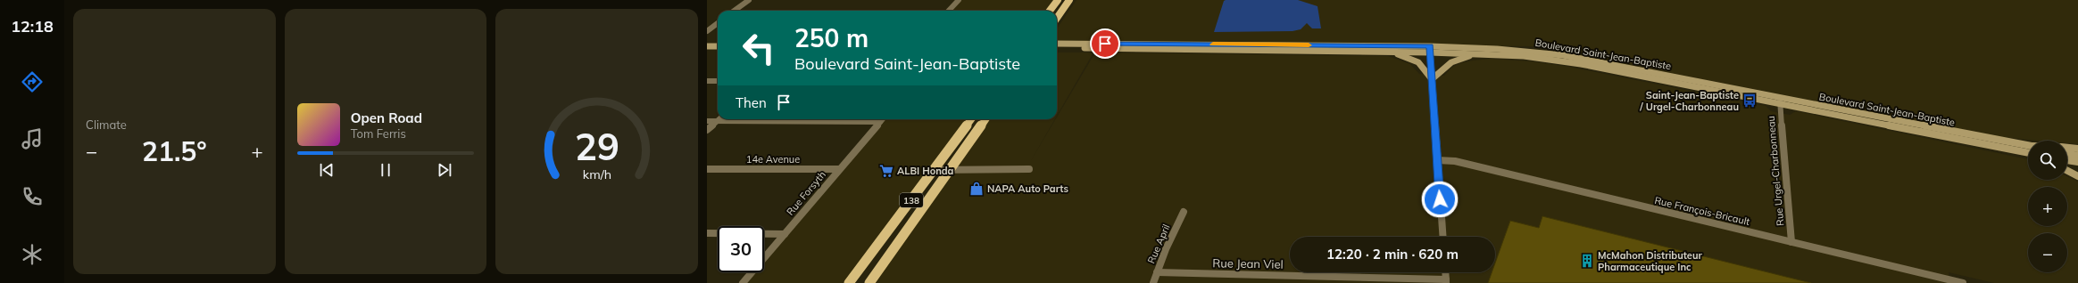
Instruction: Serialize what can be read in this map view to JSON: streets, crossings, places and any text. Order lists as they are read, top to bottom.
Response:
{
  "streets": {
    "main road": ["Boulevard Saint-Jean-Baptiste", "138"],
    "street": [
      "14e Avenue",
      "Rue Urgel-Charbonneau",
      "Rue Forsyth",
      "Rue François-Bricault",
      "Rue April",
      "Rue Jean Viel"
    ]
  },
  "crossings": [
    ["Boulevard Saint-Jean-Baptiste", "Rue Urgel-Charbonneau"],
    ["14e Avenue", "Rue Forsyth"],
    ["Rue Urgel-Charbonneau", "Rue François-Bricault"],
    ["Rue April", "Rue Jean Viel"]
  ],
  "places": {
    "bus stop": ["Saint-Jean-Baptiste / Urgel-Charbonneau"],
    "supermarket": ["ALBI Honda"],
    "shop": ["NAPA Auto Parts"],
    "building": ["McMahon Distributeur Pharmaceutique Inc"]
  },
  "page": {
    "tabs": "12:18",
    "tile": "Climate",
    "turn": ["250 m", "Boulevard Saint-Jean-Baptiste"],
    "then": "Then",
    "song": ["Open Road", "Tom Ferris"],
    "heat": ["−", "21.5°", "+"],
    "map_buttons": ["+", "−"],
    "limit": "30",
    "trip": "12:20 · 2 min · 620 m",
    "gauge": ["29", "km/h"]
  }
}
